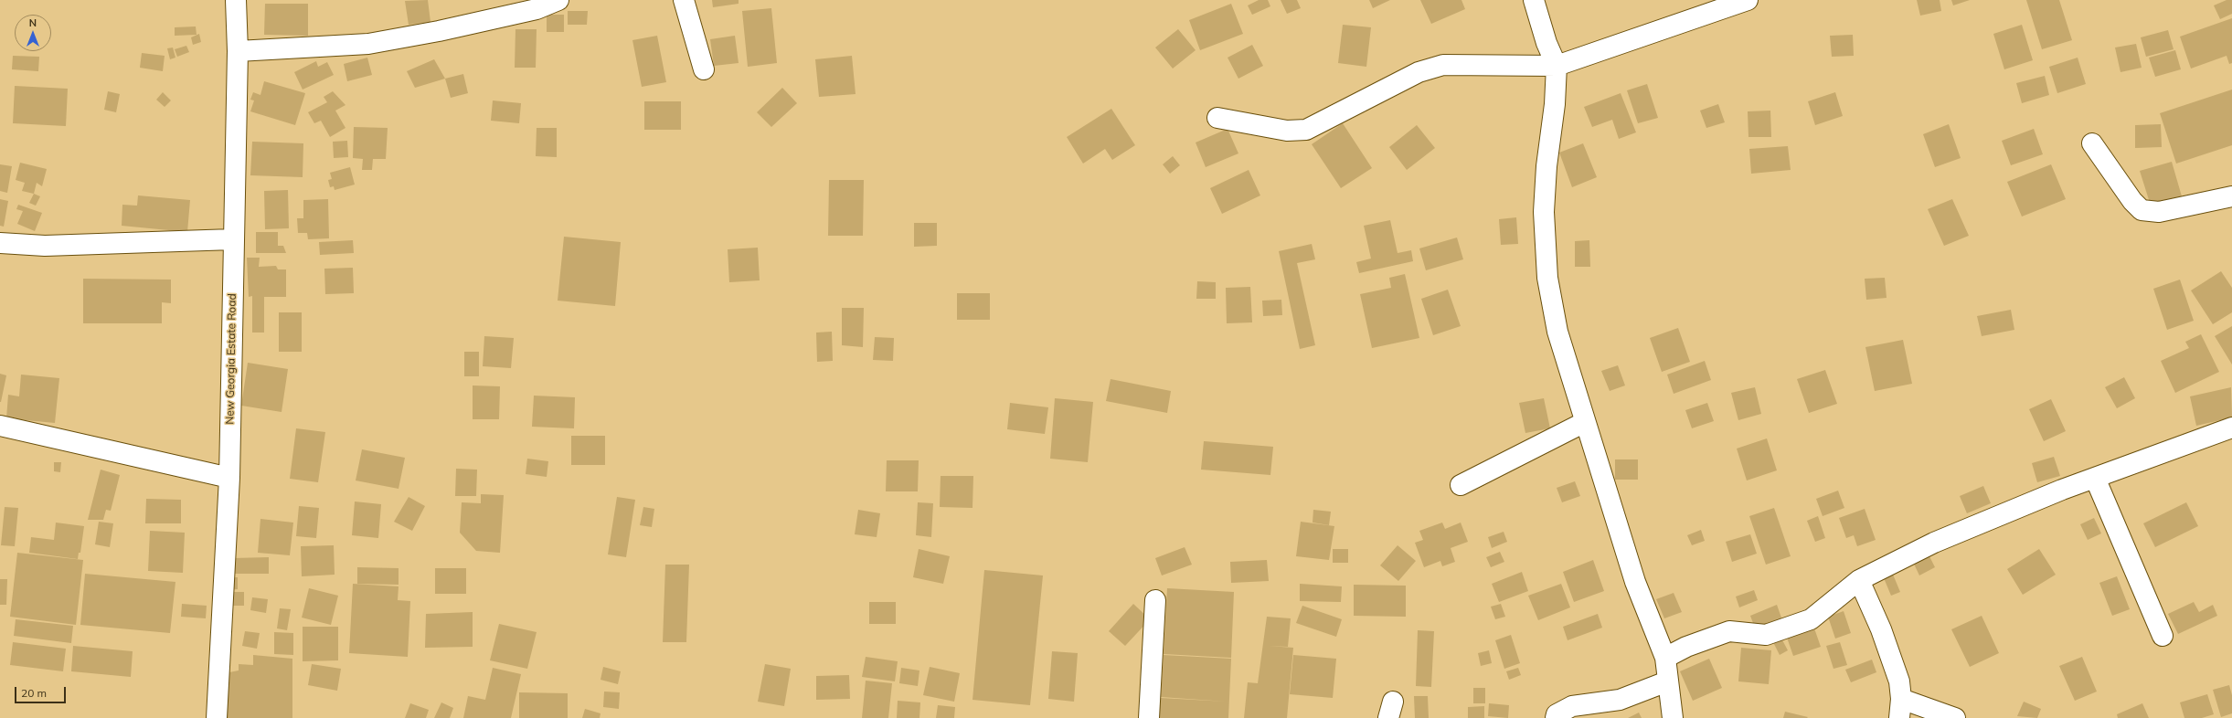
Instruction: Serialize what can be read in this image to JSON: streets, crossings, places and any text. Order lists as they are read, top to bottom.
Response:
{
  "streets": {
    "street": ["New Georgia Estate Road"]
  },
  "scale_bar": "20 m",
  "north": "top"
}
